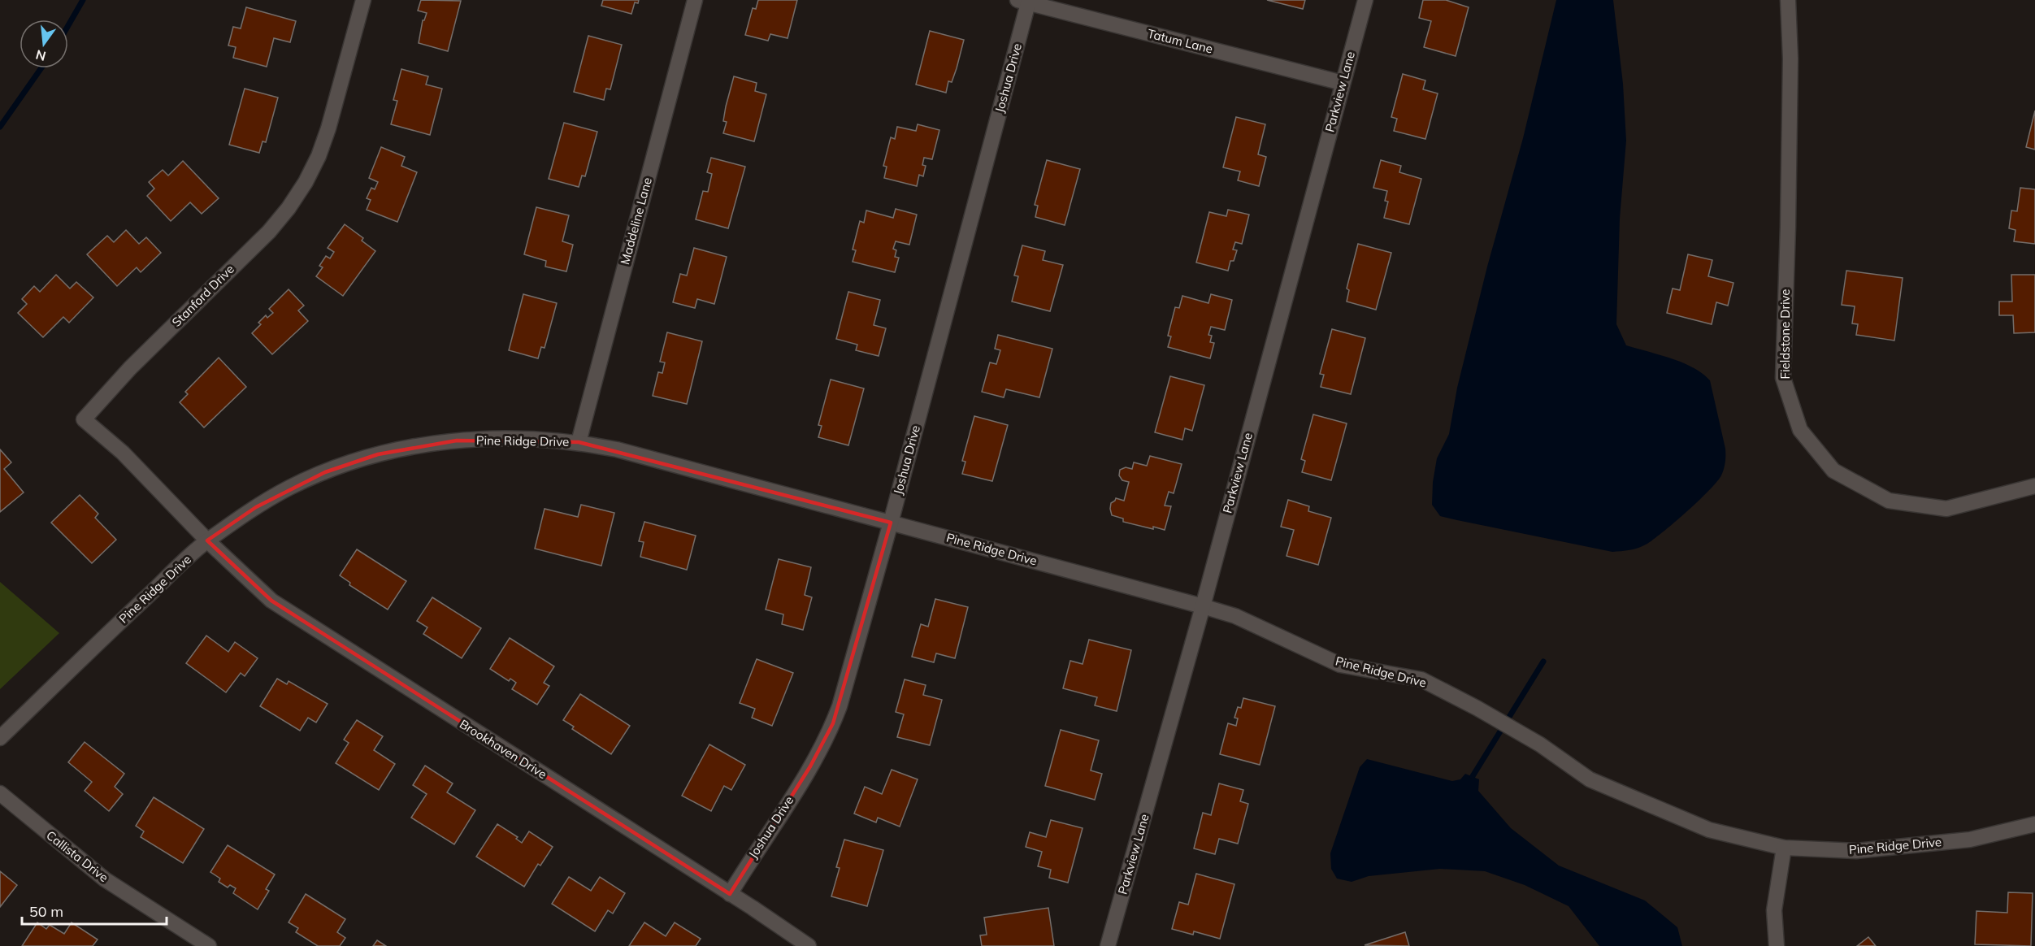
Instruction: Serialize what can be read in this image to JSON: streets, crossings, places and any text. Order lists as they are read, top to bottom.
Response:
{
  "streets": {
    "street": [
      "Tatum Lane",
      "Joshua Drive",
      "Parkview Lane",
      "Maddeline Lane",
      "Stanford Drive",
      "Fieldstone Drive",
      "Pine Ridge Drive",
      "Brookhaven Drive",
      "Callista Drive"
    ]
  },
  "crossings": [
    ["Tatum Lane", "Joshua Drive"],
    ["Tatum Lane", "Parkview Lane"],
    ["Joshua Drive", "Pine Ridge Drive"],
    ["Joshua Drive", "Brookhaven Drive"],
    ["Parkview Lane", "Pine Ridge Drive"],
    ["Maddeline Lane", "Pine Ridge Drive"],
    ["Stanford Drive", "Pine Ridge Drive"],
    ["Stanford Drive", "Brookhaven Drive"],
    ["Pine Ridge Drive", "Brookhaven Drive"]
  ],
  "scale_bar": "50 m",
  "north": "bottom"
}
